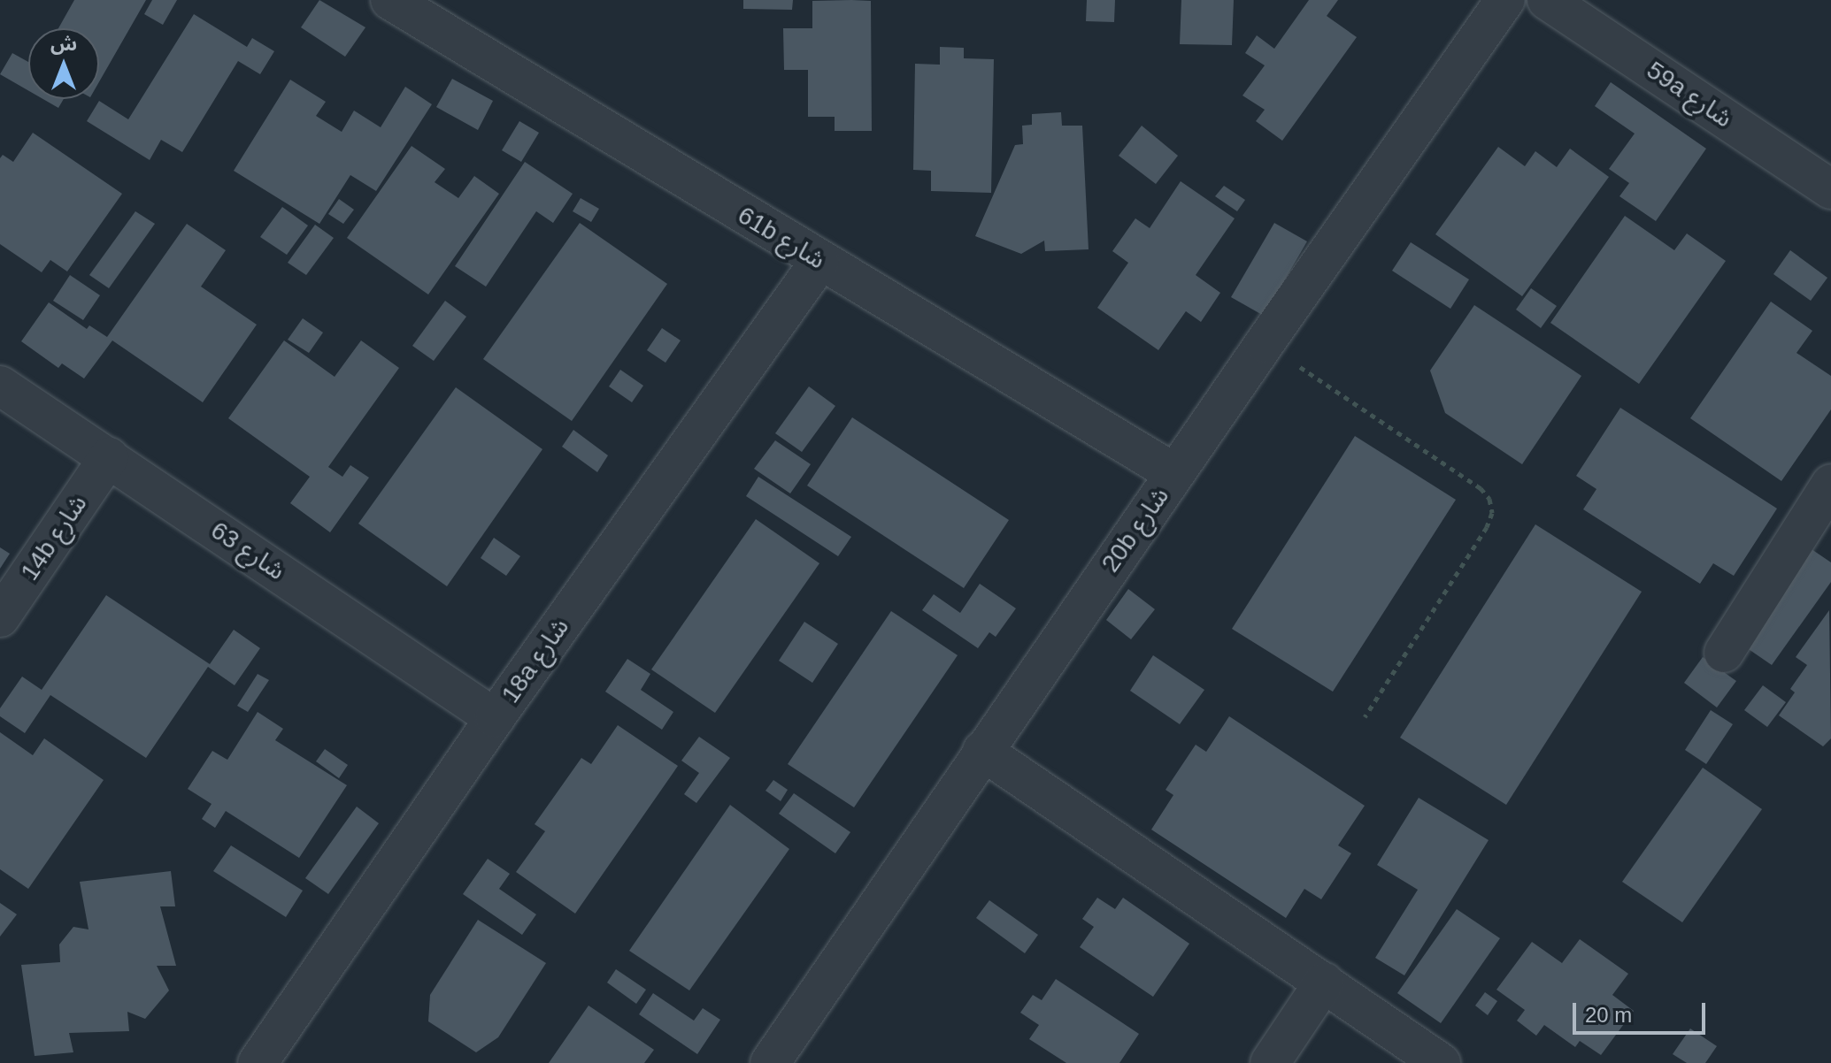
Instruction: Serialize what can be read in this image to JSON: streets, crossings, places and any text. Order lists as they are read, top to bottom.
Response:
{
  "streets": {
    "street": [
      "59a شارع",
      "61b شارع",
      "20b شارع",
      "14b شارع",
      "شارع 63",
      "18a شارع"
    ]
  },
  "crossings": [
    ["61b شارع", "20b شارع"],
    ["61b شارع", "18a شارع"],
    ["14b شارع", "شارع 63"],
    ["شارع 63", "18a شارع"]
  ],
  "scale_bar": "20 m",
  "north": "top"
}
